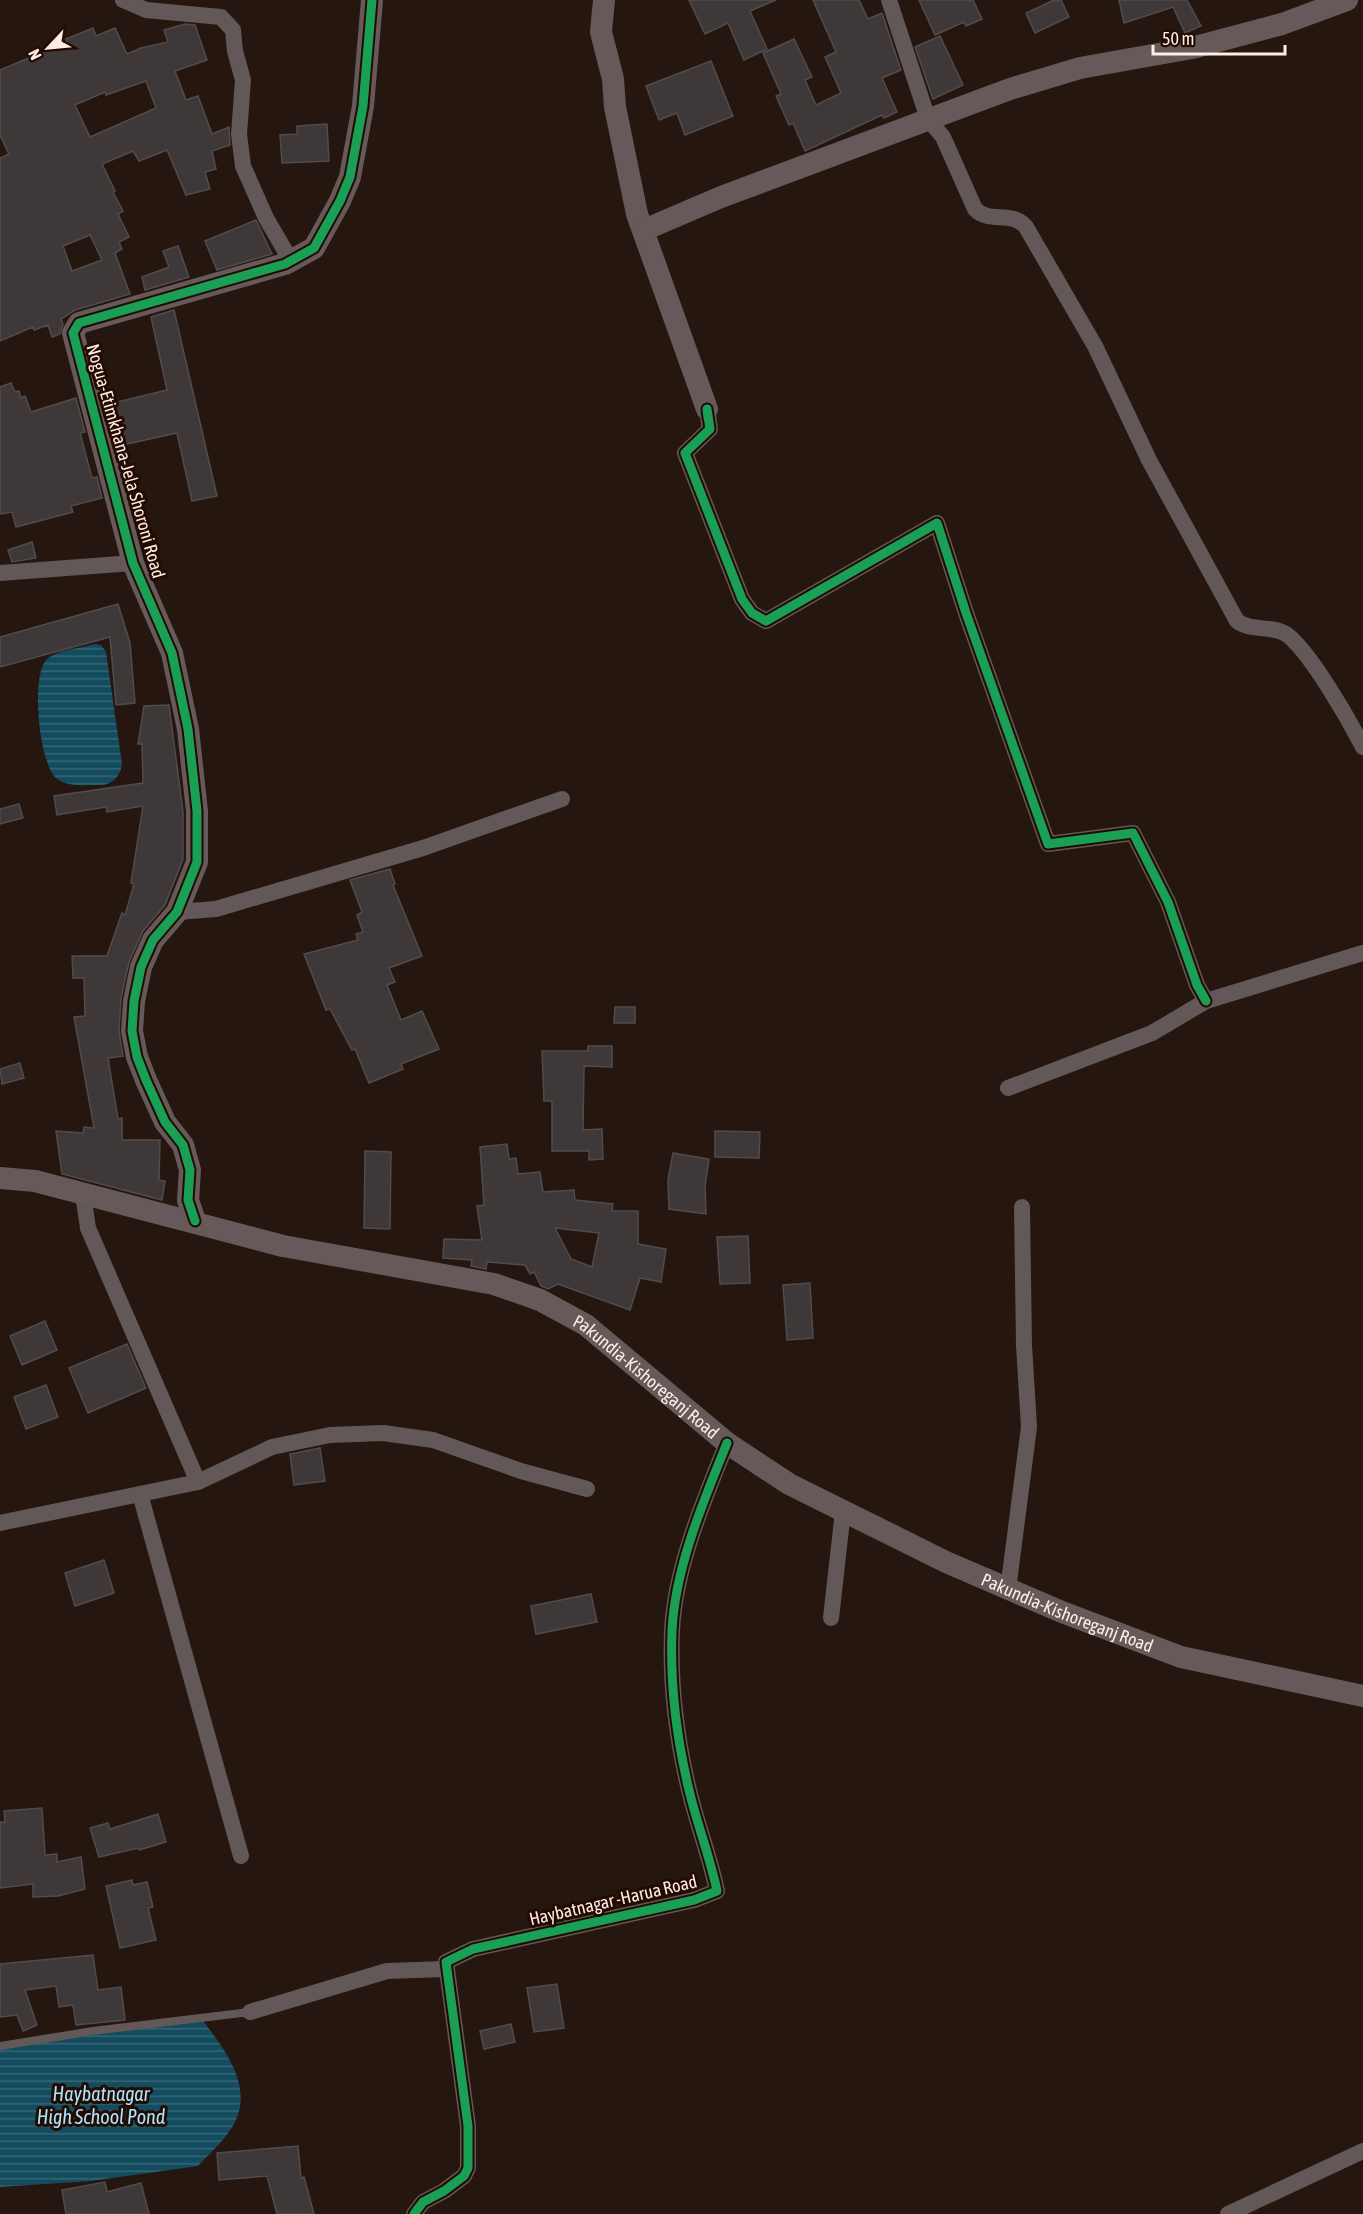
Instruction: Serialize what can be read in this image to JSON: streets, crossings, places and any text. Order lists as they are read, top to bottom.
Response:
{
  "streets": {
    "street": ["Nogua-Etimkhana-Jela Shoroni Road", "Pakundia-Kishoreganj Road", "Haybatnagar -Harua Road"]
  },
  "crossings": [
    ["Nogua-Etimkhana-Jela Shoroni Road", "Pakundia-Kishoreganj Road"],
    ["Pakundia-Kishoreganj Road", "Haybatnagar -Harua Road"]
  ],
  "water": ["Haybatnagar High School Pond"],
  "scale_bar": "50 m",
  "north": "bottom left"
}
